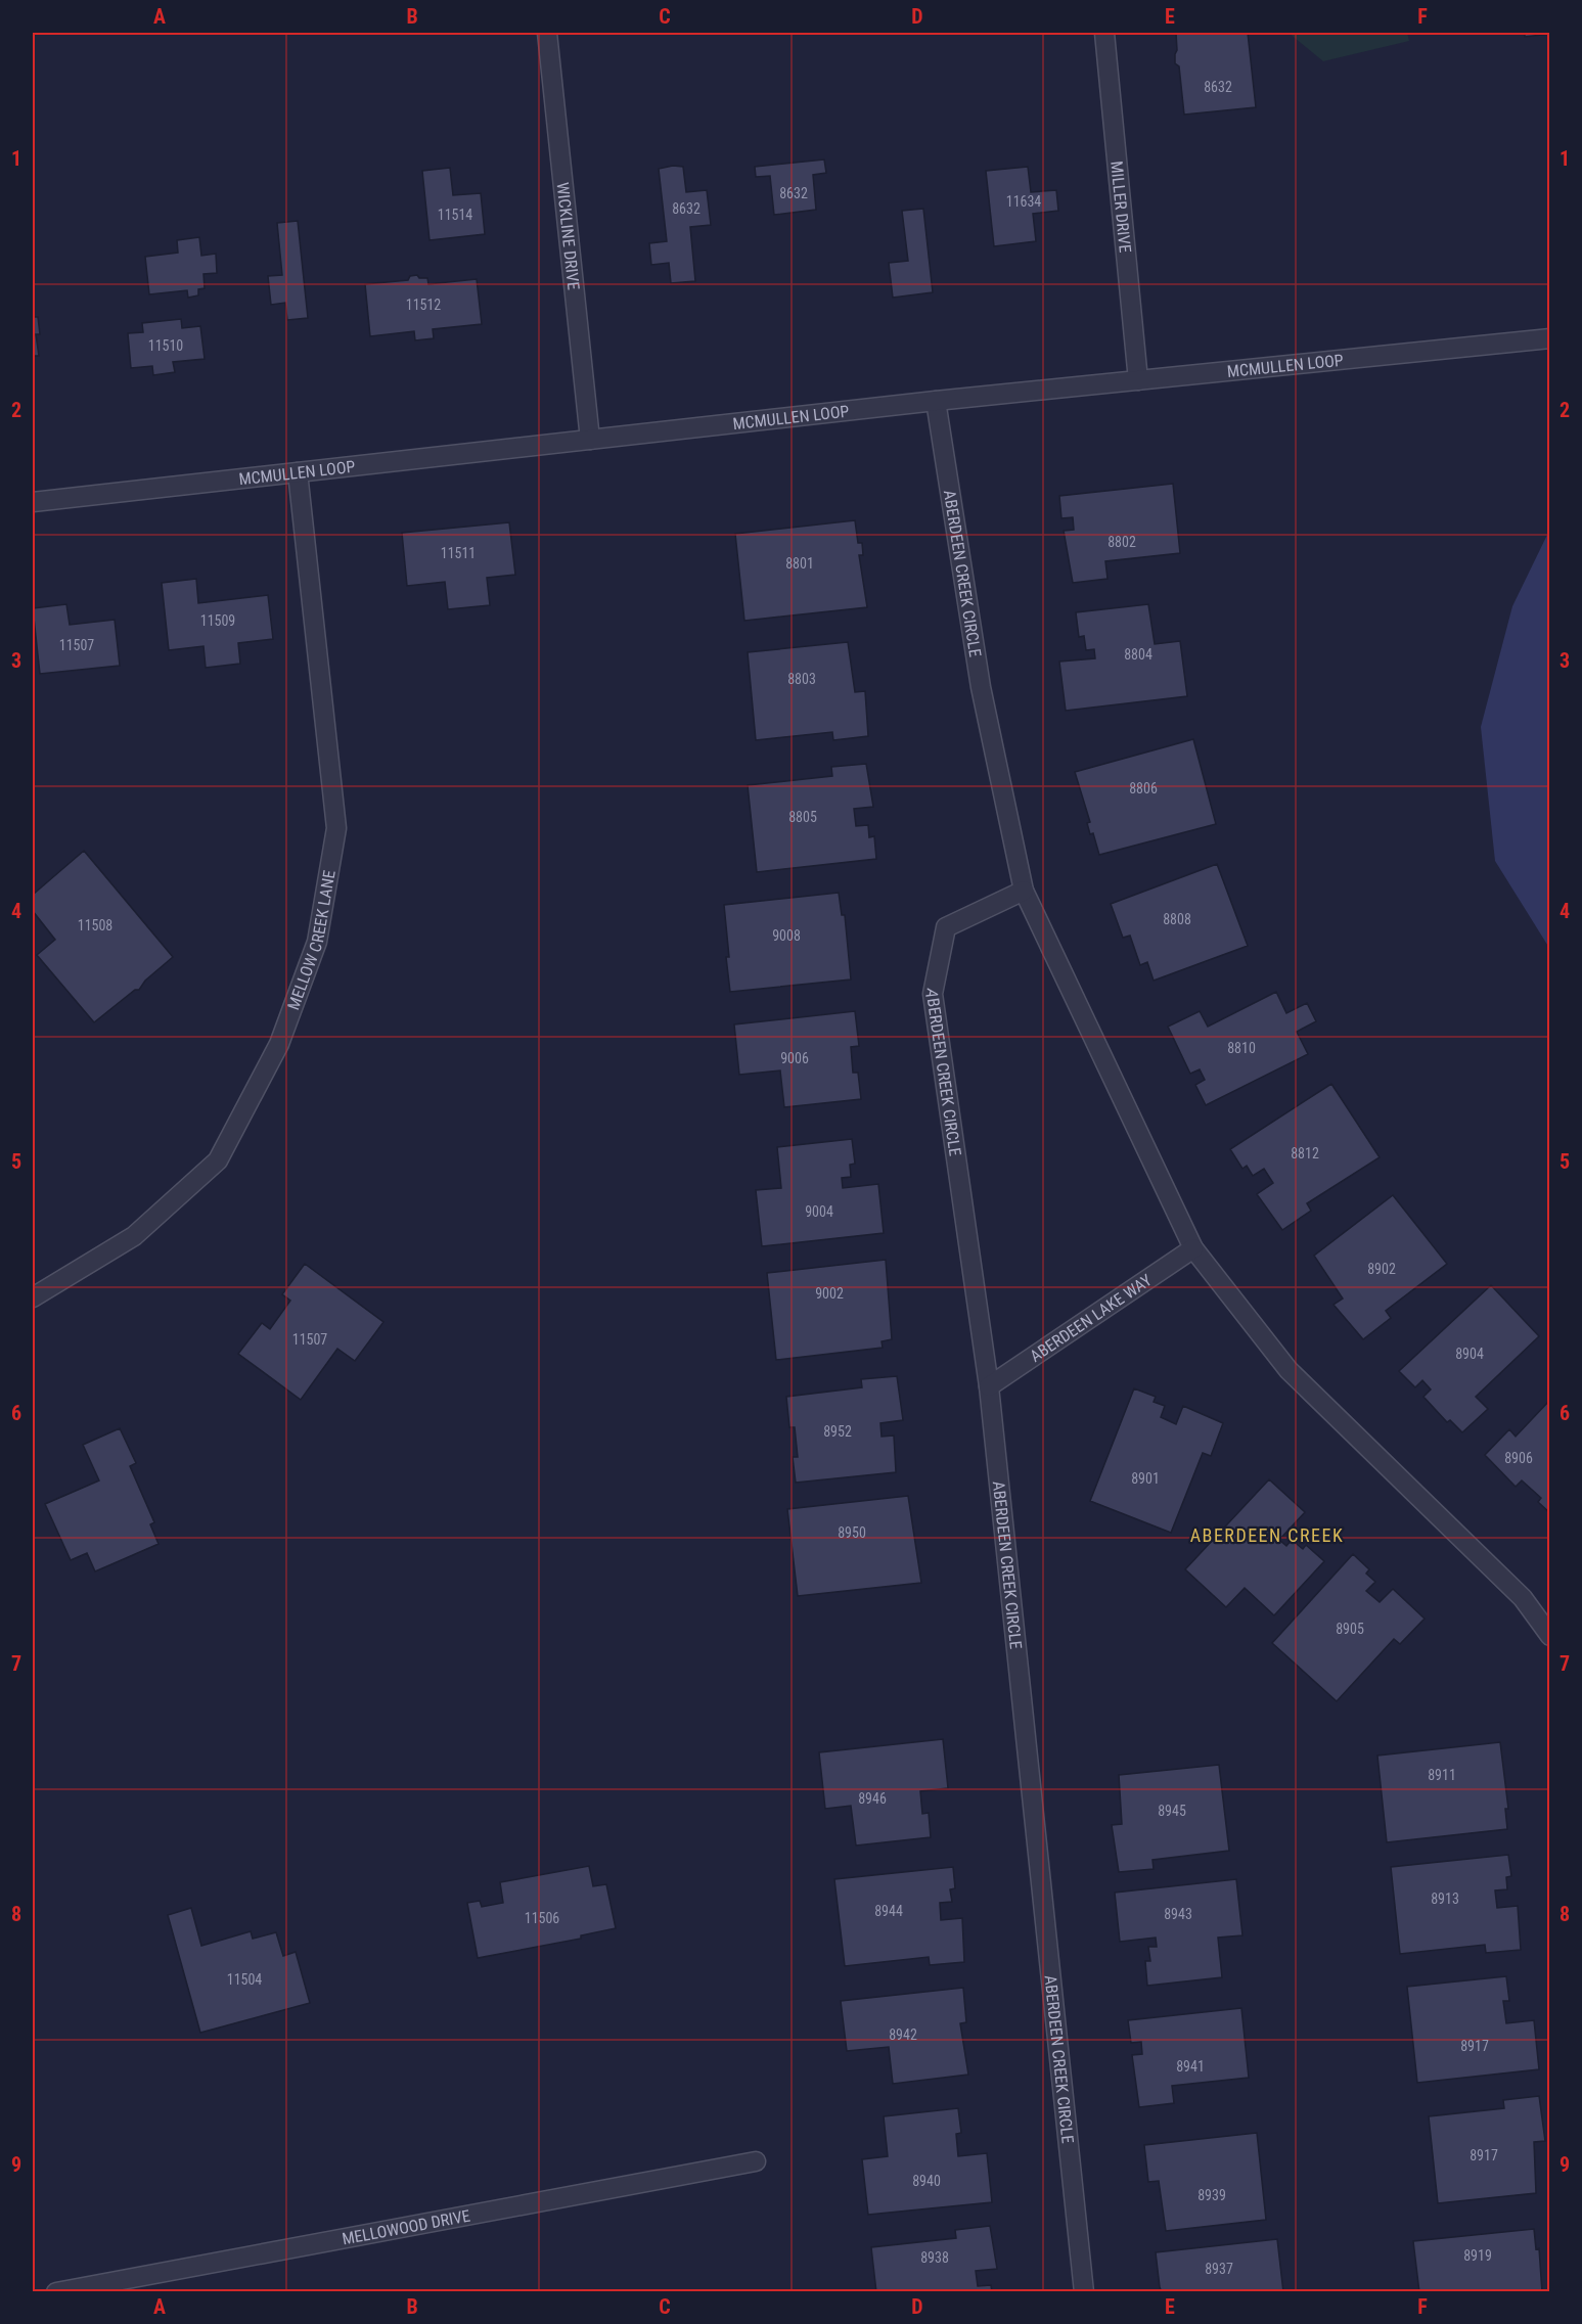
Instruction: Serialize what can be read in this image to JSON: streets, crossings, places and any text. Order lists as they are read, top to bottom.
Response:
{
  "streets": {
    "street": [
      "MILLER DRIVE",
      "WICKLINE DRIVE",
      "MCMULLEN LOOP",
      "ABERDEEN CREEK CIRCLE",
      "MELLOW CREEK LANE",
      "ABERDEEN LAKE WAY",
      "MELLOWOOD DRIVE"
    ]
  },
  "crossings": [
    ["MILLER DRIVE", "MCMULLEN LOOP"],
    ["WICKLINE DRIVE", "MCMULLEN LOOP"],
    ["MCMULLEN LOOP", "ABERDEEN CREEK CIRCLE"],
    ["MCMULLEN LOOP", "MELLOW CREEK LANE"],
    ["ABERDEEN CREEK CIRCLE", "ABERDEEN LAKE WAY"]
  ],
  "districts": ["ABERDEEN CREEK"],
  "house_numbers": [
    "8632",
    "8632",
    "11634",
    "8632",
    "11514",
    "11512",
    "11510",
    "8802",
    "11511",
    "8801",
    "11509",
    "11507",
    "8804",
    "8803",
    "8806",
    "8805",
    "8808",
    "11508",
    "9008",
    "8810",
    "9006",
    "8812",
    "9004",
    "8902",
    "9002",
    "11507",
    "8904",
    "8952",
    "8906",
    "8901",
    "8950",
    "8905",
    "8911",
    "8946",
    "8945",
    "8913",
    "8944",
    "8943",
    "11506",
    "11504",
    "8942",
    "8917",
    "8941",
    "8917",
    "8940",
    "8939",
    "8919",
    "8938",
    "8937"
  ],
  "grid": {
    "columns": [
      "A",
      "B",
      "C",
      "D",
      "E",
      "F"
    ],
    "rows": [
      "1",
      "2",
      "3",
      "4",
      "5",
      "6",
      "7",
      "8",
      "9"
    ]
  }
}
